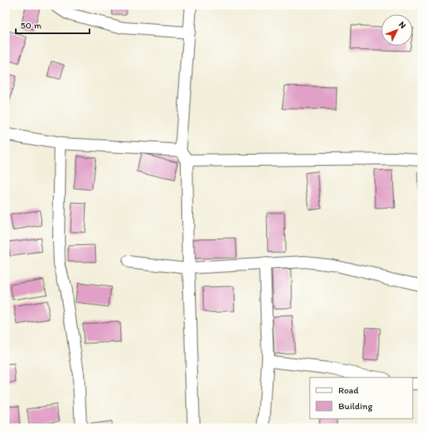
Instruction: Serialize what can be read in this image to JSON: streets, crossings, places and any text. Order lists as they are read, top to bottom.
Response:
{
  "legend": ["Road", "Building"],
  "scale_bar": "50 m",
  "north": "top right"
}
